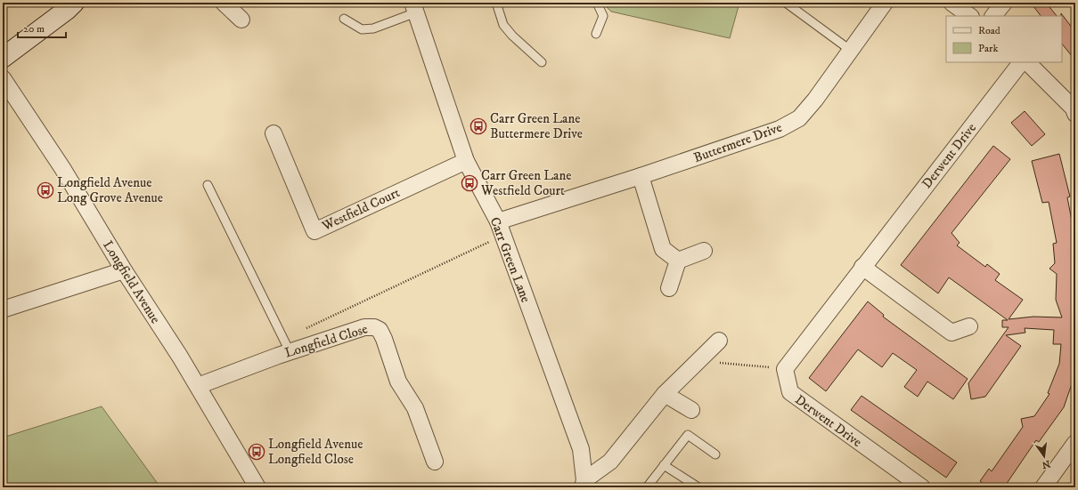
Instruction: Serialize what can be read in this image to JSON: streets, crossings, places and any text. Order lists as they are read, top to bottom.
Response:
{
  "streets": {
    "street": [
      "Buttermere Drive",
      "Derwent Drive",
      "Westfield Court",
      "Carr Green Lane",
      "Longfield Avenue",
      "Longfield Close"
    ]
  },
  "crossings": [
    ["Buttermere Drive", "Carr Green Lane"],
    ["Westfield Court", "Carr Green Lane"],
    ["Longfield Avenue", "Longfield Close"]
  ],
  "places": {
    "bus stop": [
      "Carr Green Lane Buttermere Drive",
      "Carr Green Lane Westfield Court",
      "Longfield Avenue Long Grove Avenue",
      "Longfield Avenue Longfield Close"
    ]
  },
  "legend": ["Road", "Park"],
  "scale_bar": "20 m",
  "north": "bottom"
}
